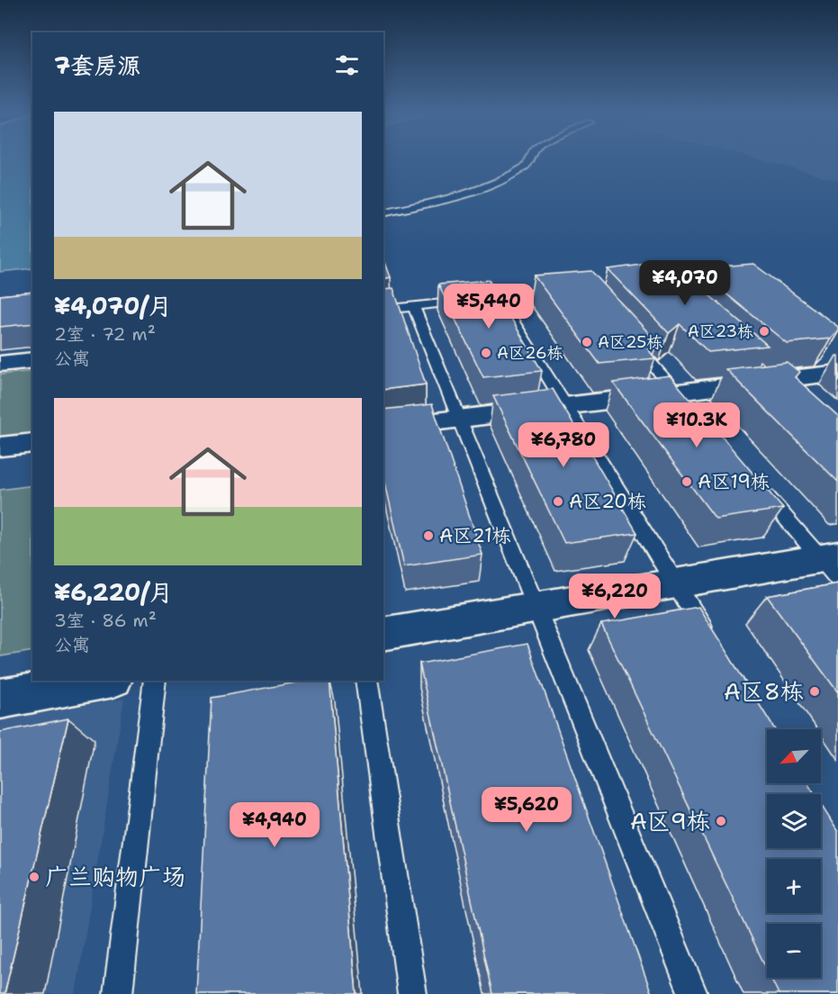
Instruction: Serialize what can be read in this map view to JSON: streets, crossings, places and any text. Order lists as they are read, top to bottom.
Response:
{
  "places": [
    "A区23栋",
    "A区25栋",
    "A区26栋",
    "A区19栋",
    "A区20栋",
    "A区21栋",
    "A区8栋",
    "A区9栋",
    "广兰购物广场"
  ],
  "north": "bottom left",
  "page": {
    "heading": "7套房源",
    "list": [
      {
        "name": "¥4,070/月",
        "note": "2室 · 72 m² · 公寓"
      },
      {
        "name": "¥6,220/月",
        "note": "3室 · 86 m² · 公寓"
      }
    ],
    "price": [
      "¥4,070",
      "¥5,440",
      "¥10.3K",
      "¥6,780",
      "¥6,220",
      "¥5,620",
      "¥4,940"
    ],
    "map_buttons": ["+", "−"]
  }
}
